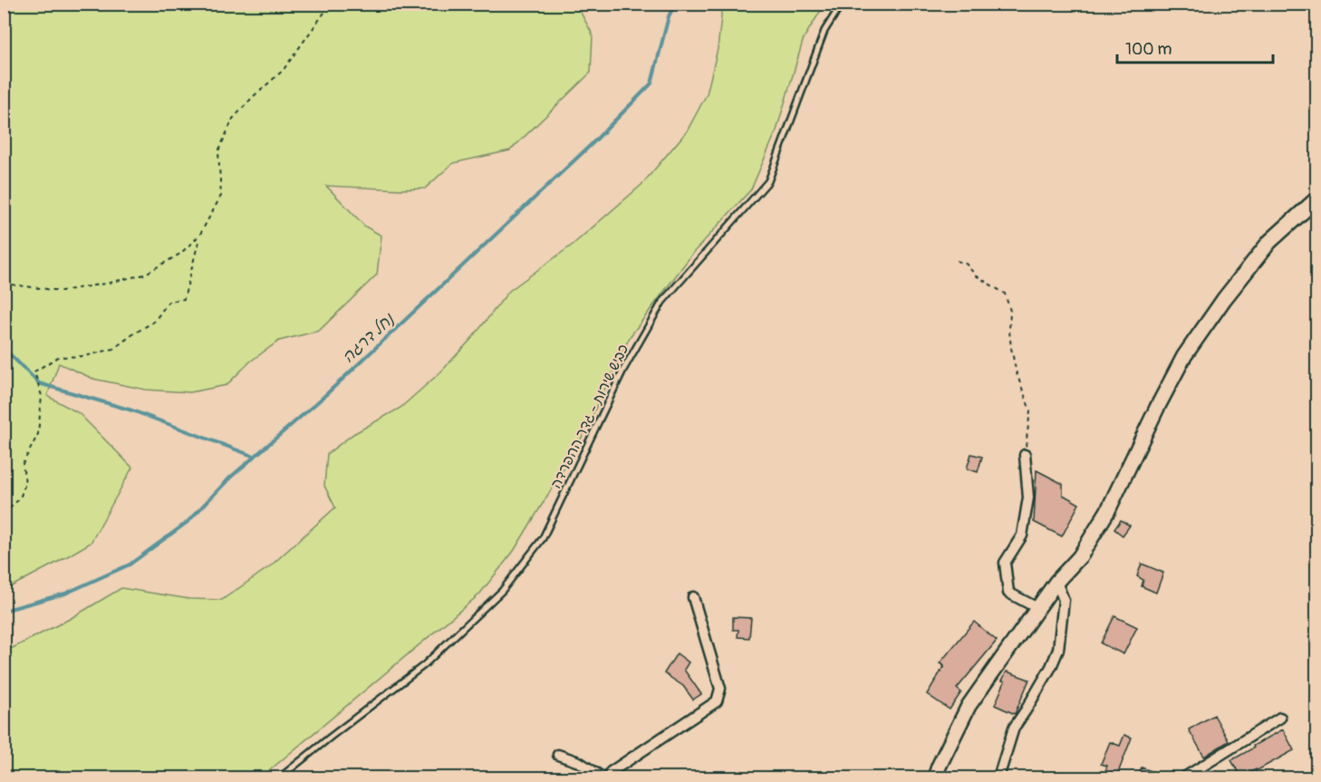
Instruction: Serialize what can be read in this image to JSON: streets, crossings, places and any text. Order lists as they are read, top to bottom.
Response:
{
  "streets": {
    "lane": ["כביש שירות - גדר ההפרדה"]
  },
  "water": ["נחל דרגה"],
  "scale_bar": "100 m"
}
